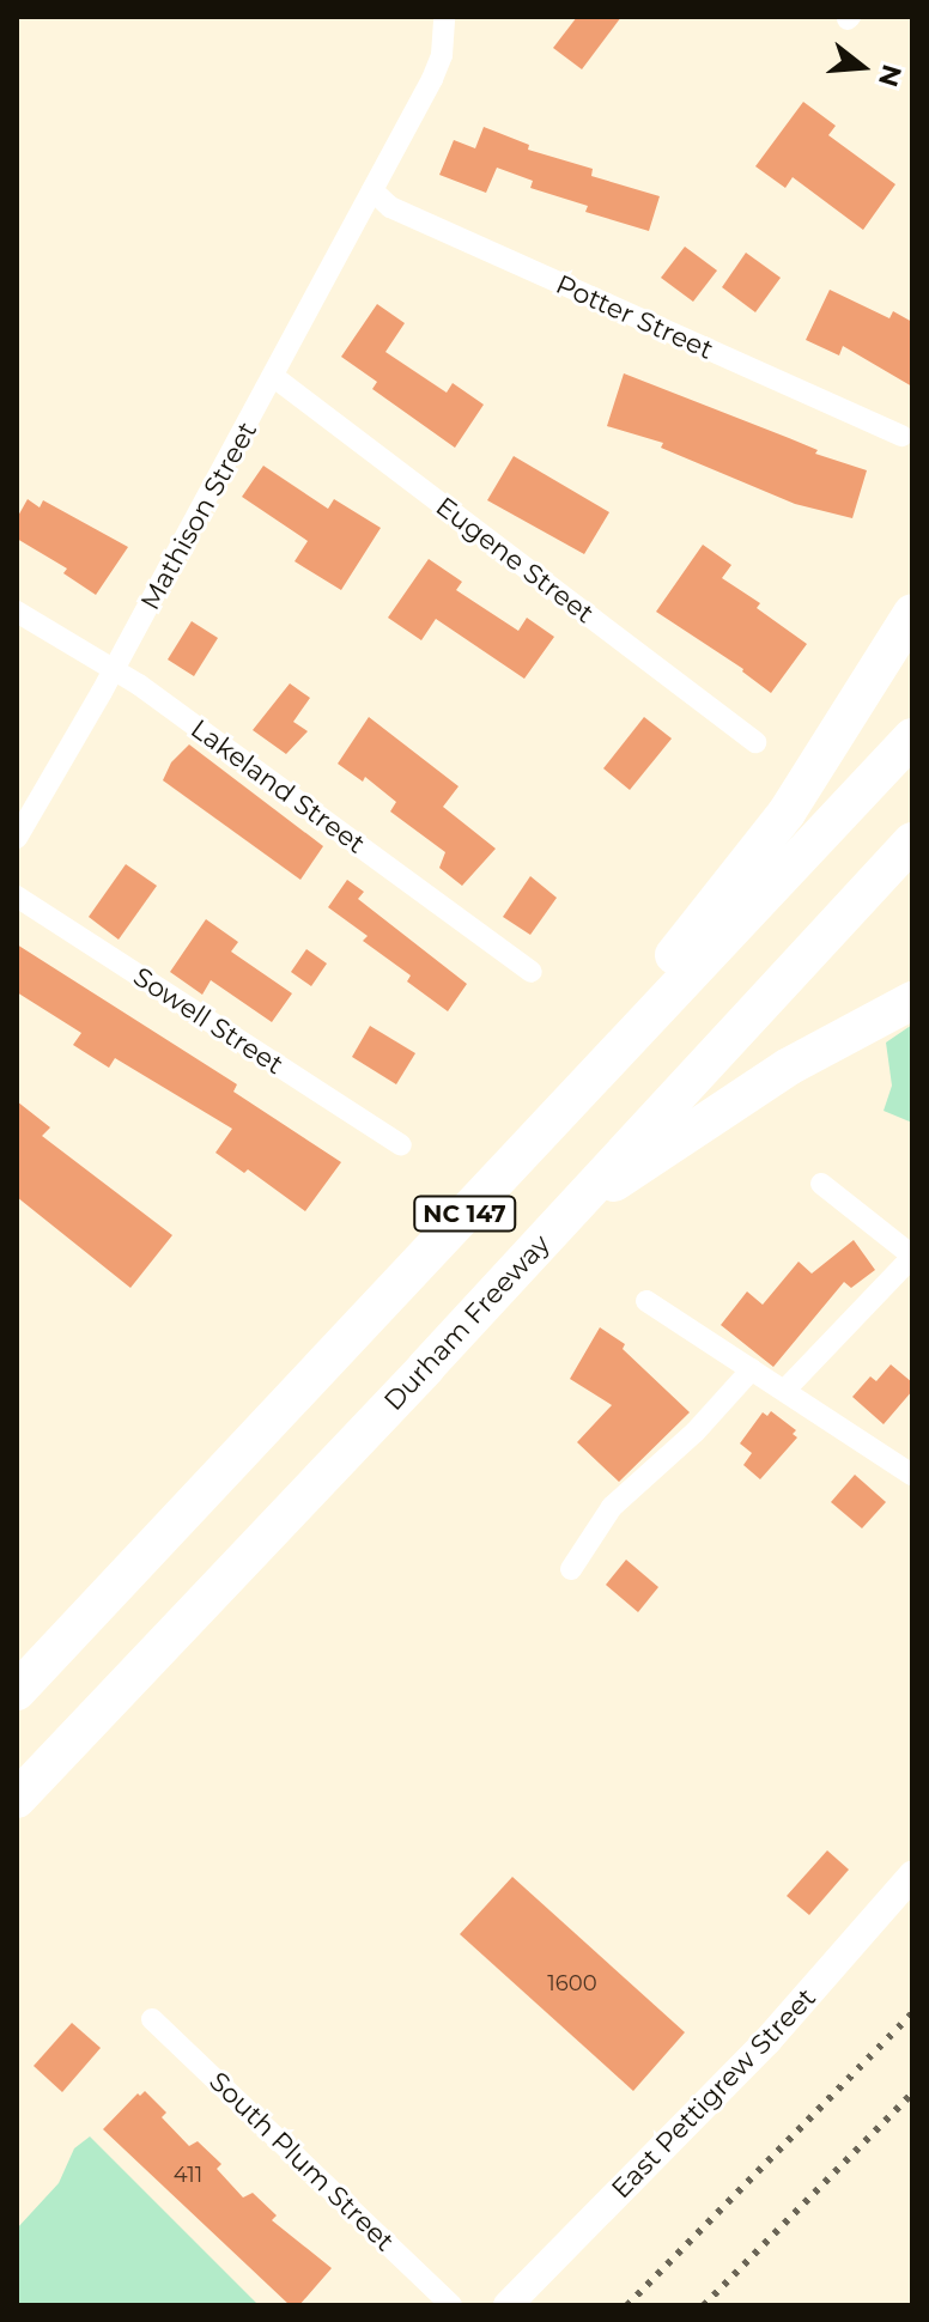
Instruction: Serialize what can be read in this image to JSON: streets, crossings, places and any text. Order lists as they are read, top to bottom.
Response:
{
  "streets": {
    "highway": ["NC 147", "Durham Freeway"],
    "street": [
      "Potter Street",
      "Mathison Street",
      "Eugene Street",
      "Lakeland Street",
      "Sowell Street",
      "East Pettigrew Street",
      "South Plum Street"
    ]
  },
  "crossings": [
    ["Potter Street", "Mathison Street"],
    ["Mathison Street", "Eugene Street"],
    ["Mathison Street", "Lakeland Street"]
  ],
  "house_numbers": ["1600", "411"],
  "north": "right"
}
